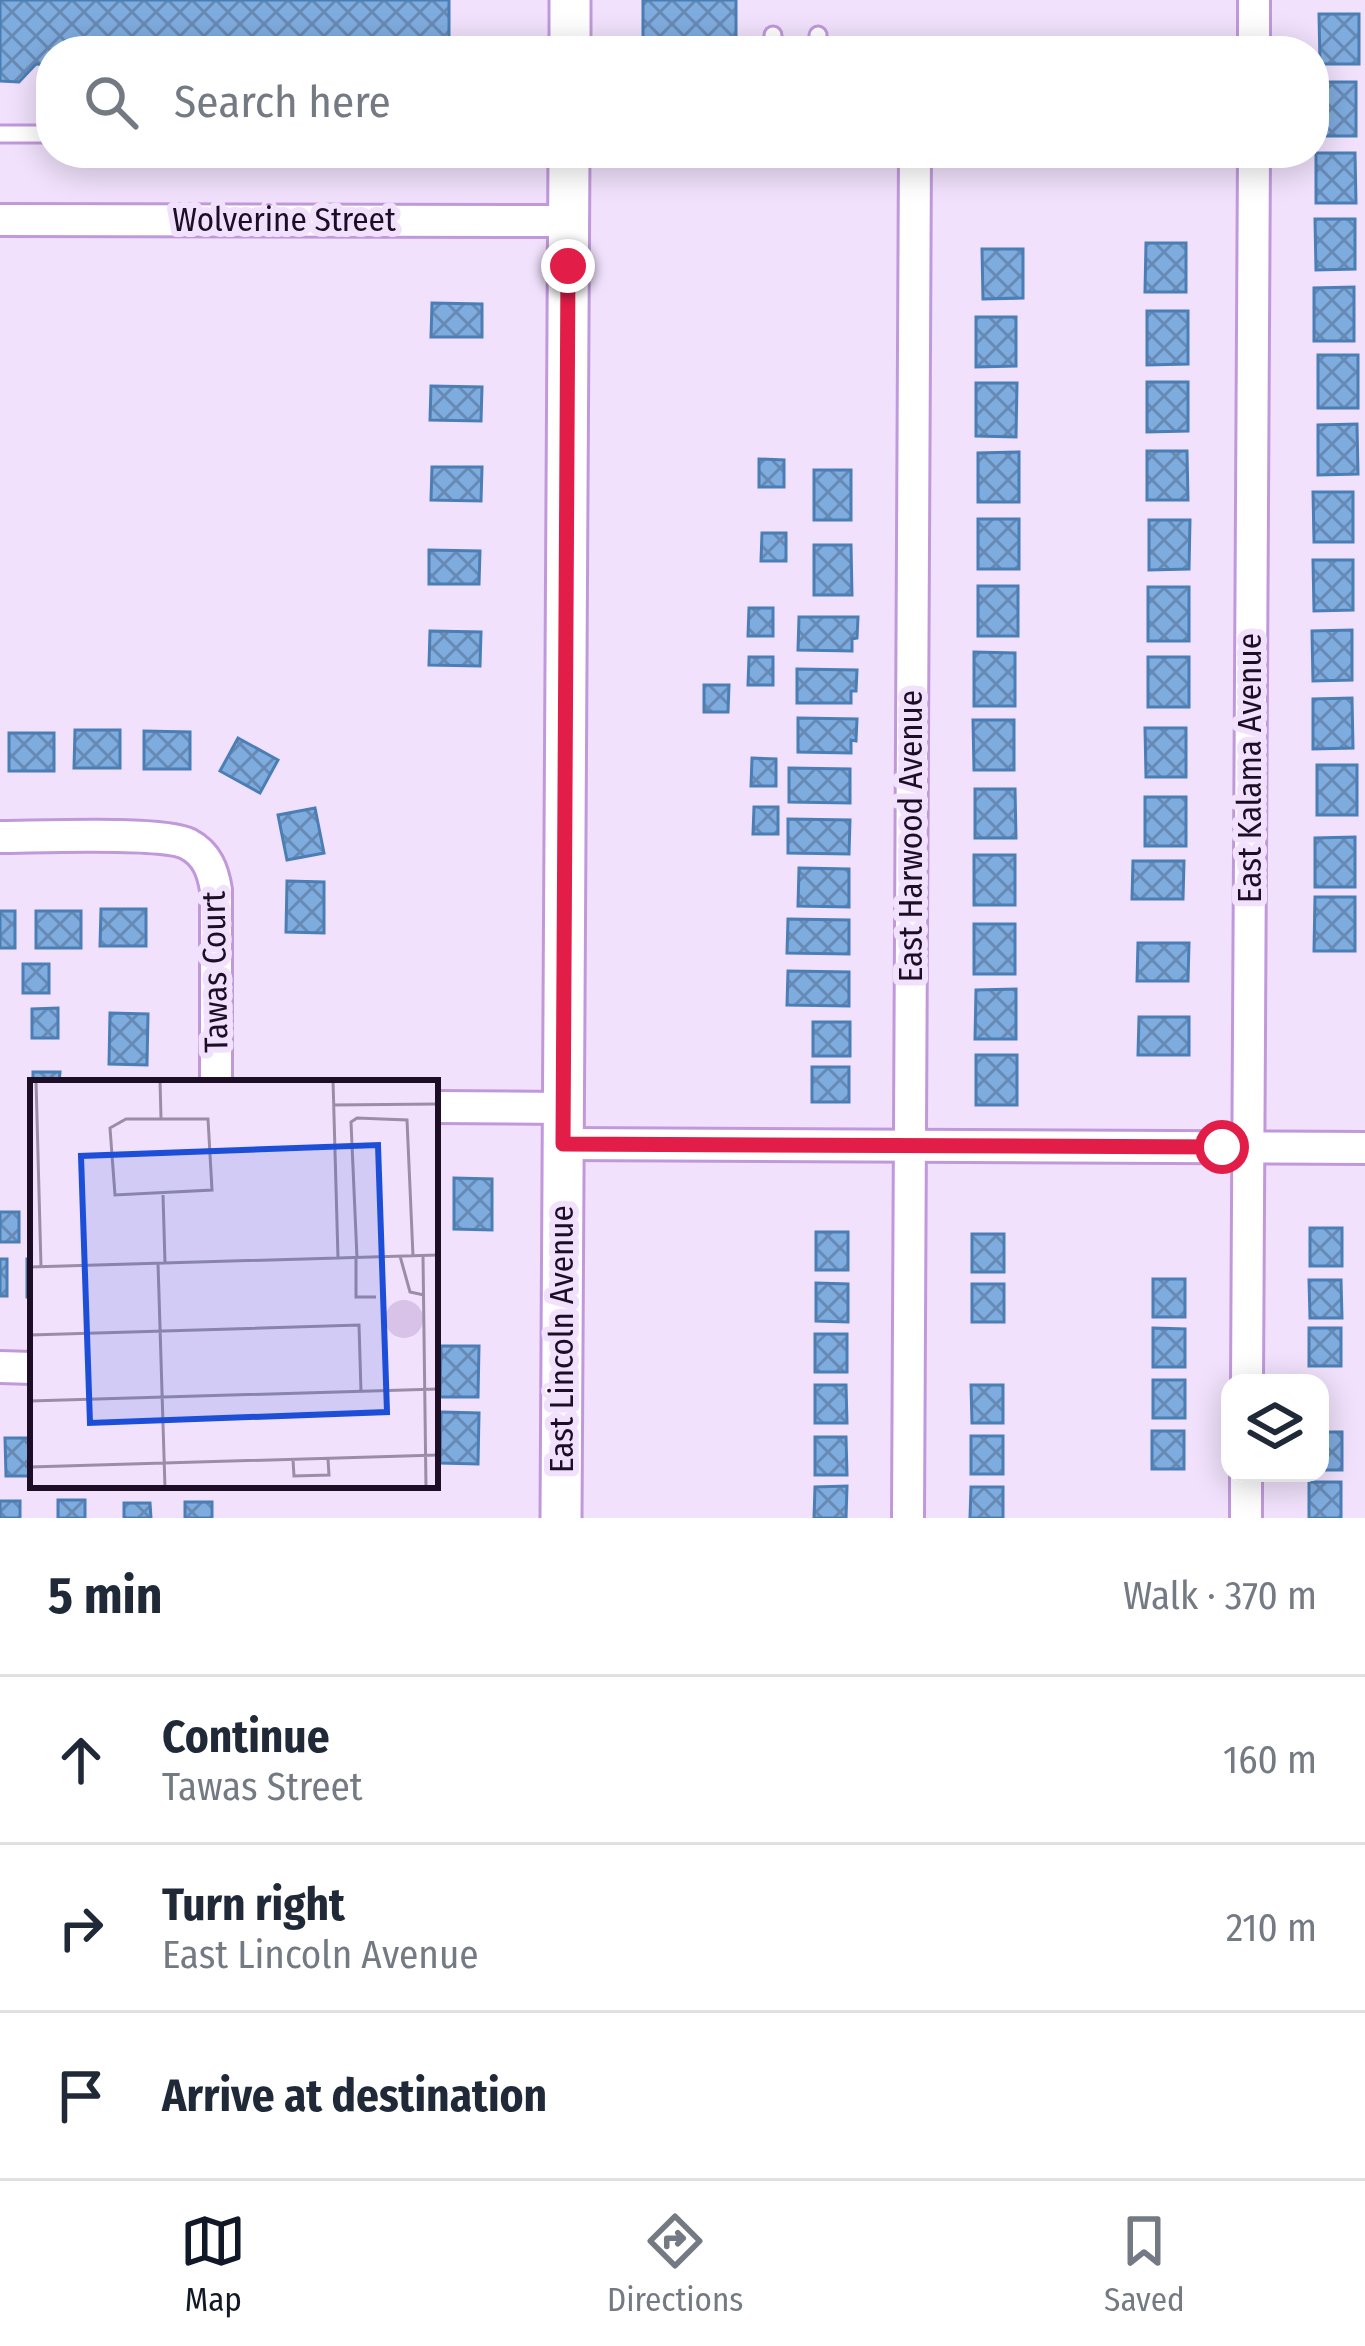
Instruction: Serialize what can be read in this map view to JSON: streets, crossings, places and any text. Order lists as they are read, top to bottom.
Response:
{
  "streets": {
    "street": [
      "Wolverine Street",
      "East Kalama Avenue",
      "East Harwood Avenue",
      "Tawas Court",
      "East Lincoln Avenue"
    ]
  },
  "crossings": [
    ["Wolverine Street", "East Lincoln Avenue"]
  ],
  "page": {
    "search": "Search here",
    "heading": ["5 min", "Walk · 370 m"],
    "list": [
      ["Continue", "Tawas Street", "160 m"],
      ["Turn right", "East Lincoln Avenue", "210 m"],
      "Arrive at destination"
    ],
    "nav": ["Map", "Directions", "Saved"]
  }
}
